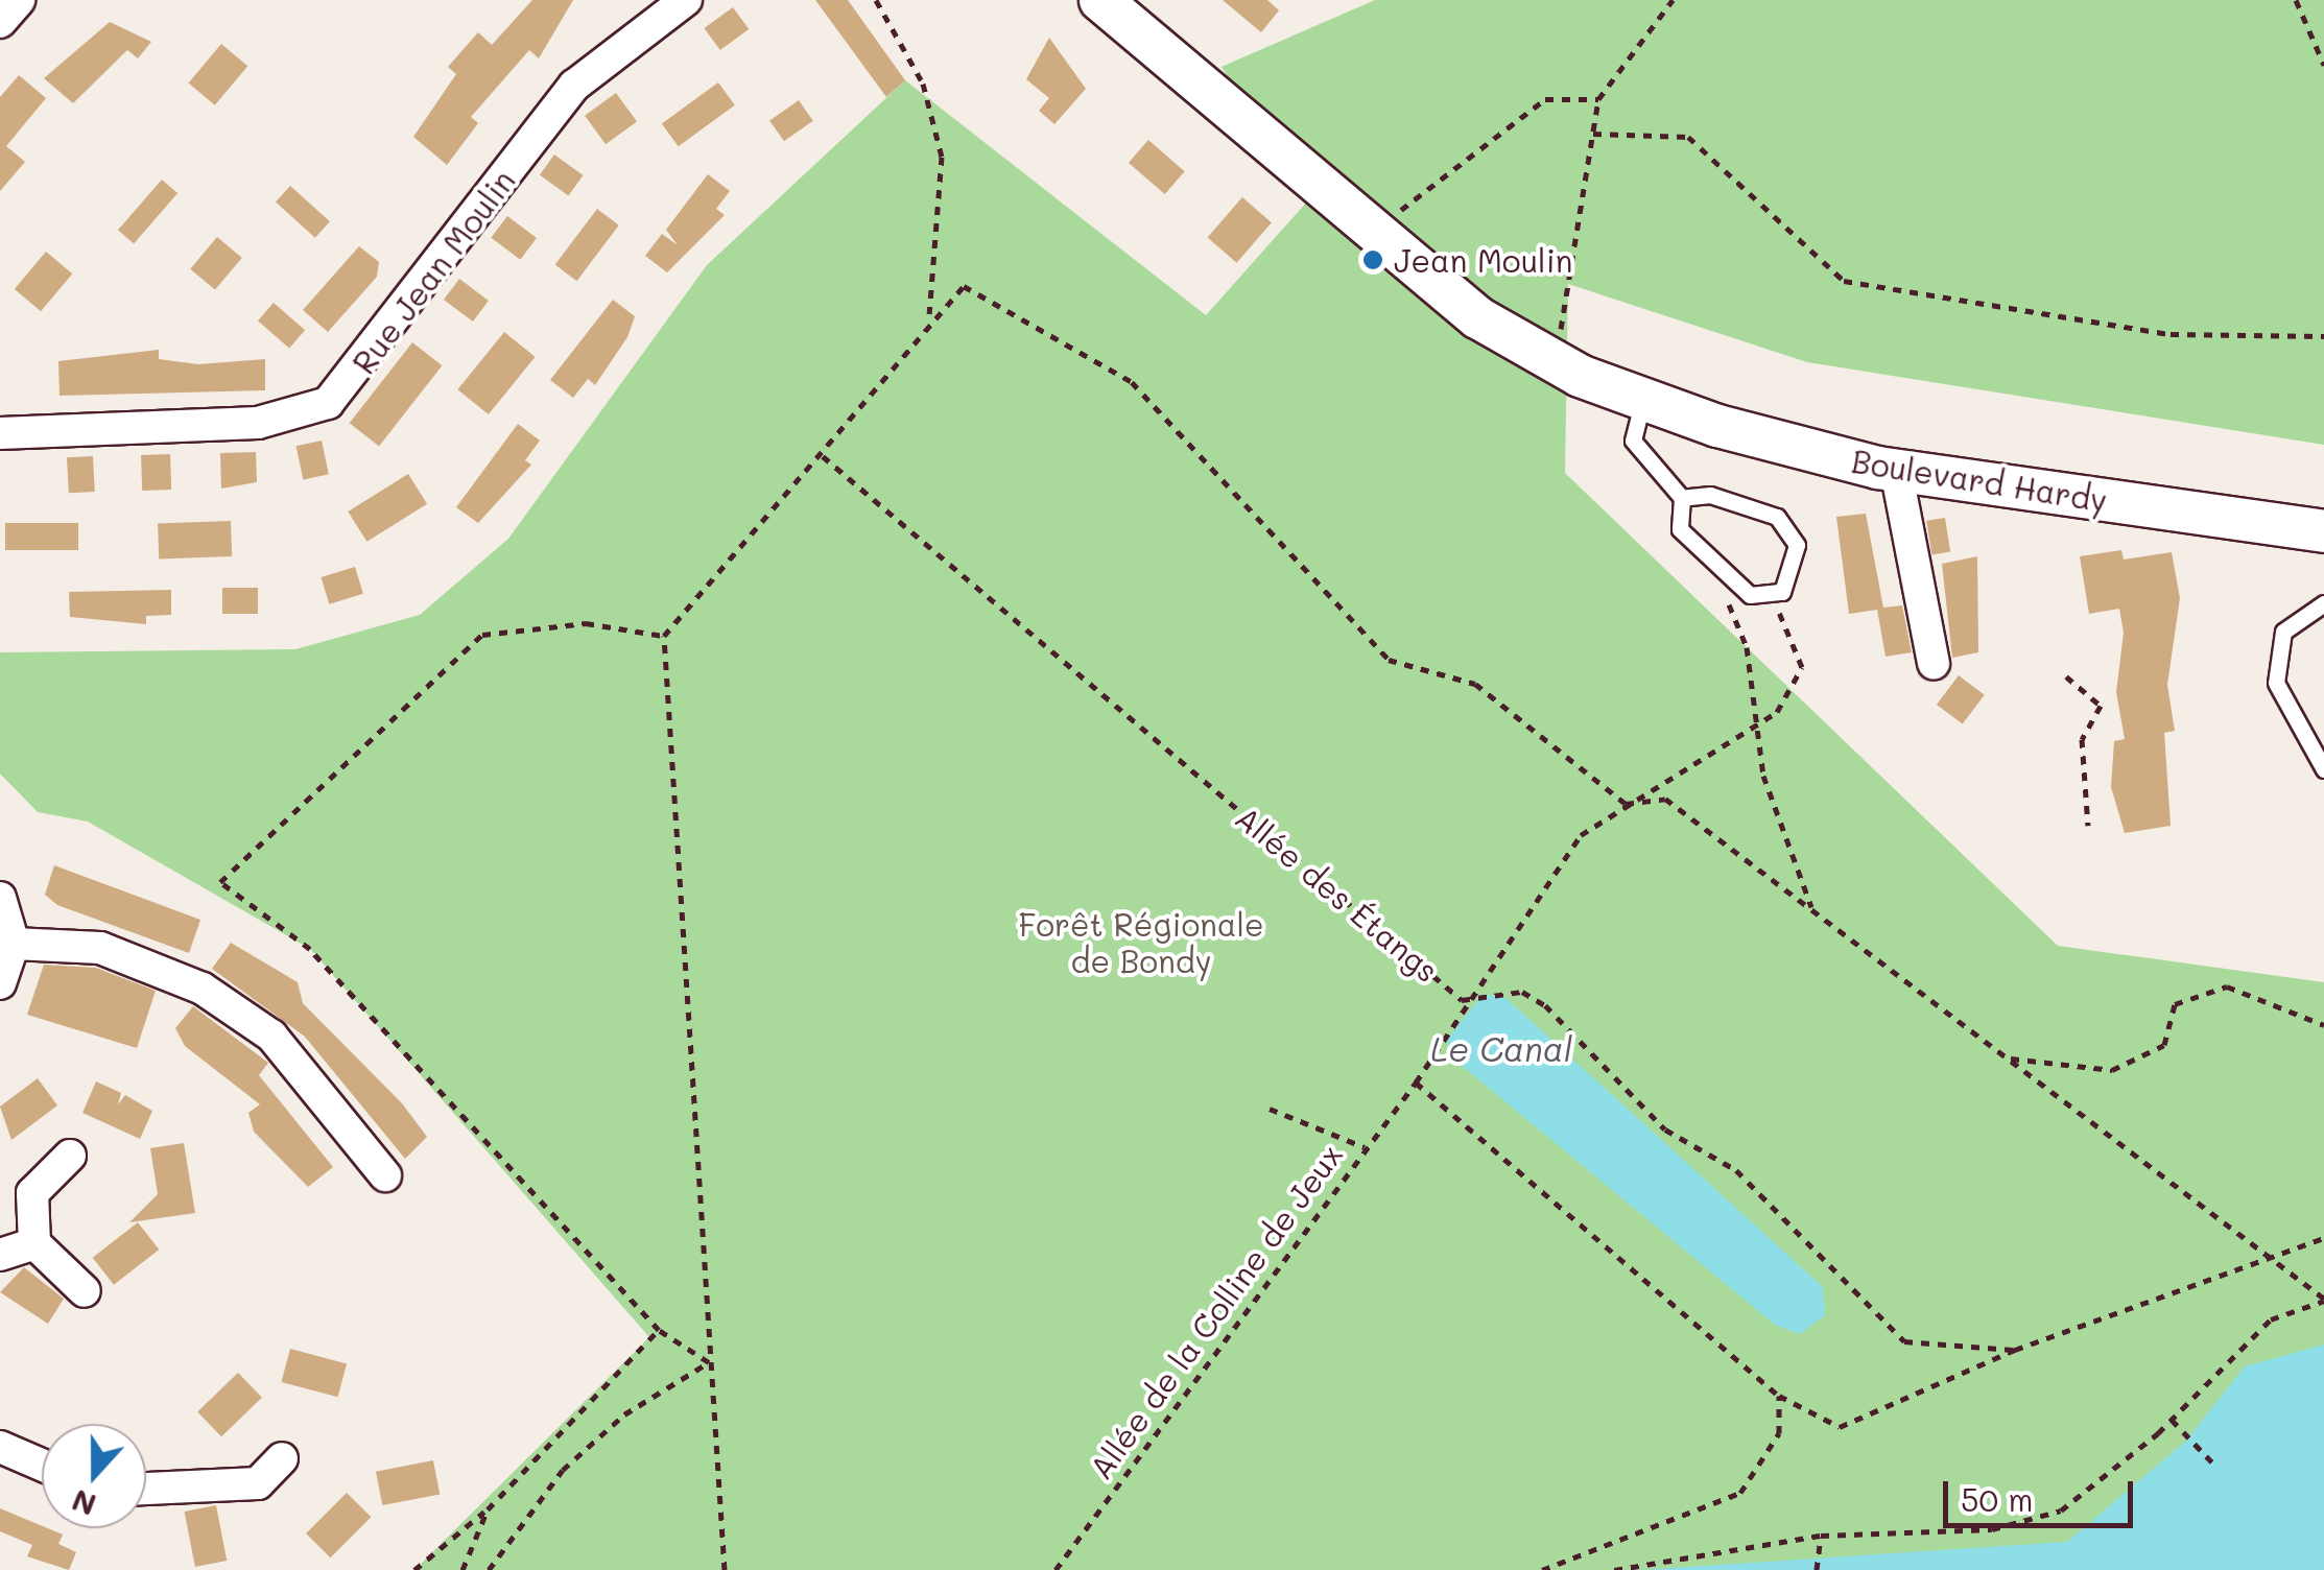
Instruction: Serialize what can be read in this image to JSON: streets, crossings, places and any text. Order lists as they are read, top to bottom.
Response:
{
  "streets": {
    "street": ["Rue Jean Moulin", "Boulevard Hardy"],
    "path": ["Allée des Étangs", "Allée de la Colline de Jeux"]
  },
  "crossings": [
    ["Allée des Étangs", "Allée de la Colline de Jeux"]
  ],
  "water": ["Le Canal"],
  "parks": ["Forêt Régionale de Bondy"],
  "places": ["Jean Moulin"],
  "scale_bar": "50 m",
  "north": "bottom"
}
